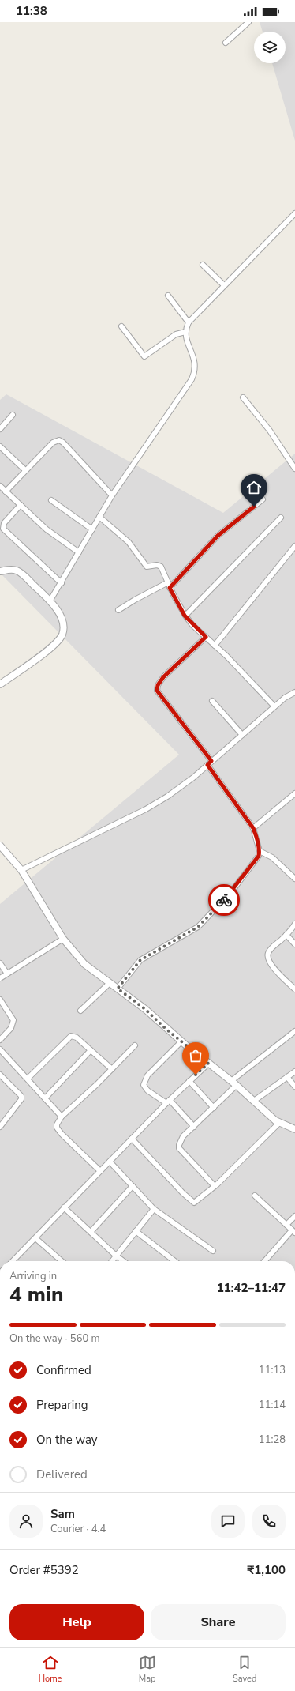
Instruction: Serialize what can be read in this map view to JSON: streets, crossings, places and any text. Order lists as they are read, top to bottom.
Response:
{
  "page": {
    "status": "11:38",
    "heading": ["4 min", "Arriving in", "11:42–11:47"],
    "panel": [
      "Sam",
      "Courier · 4.4",
      "Order #5392",
      "₹1,100"
    ],
    "bar": "On the way · 560 m",
    "list": [
      ["Confirmed", "11:13"],
      ["Preparing", "11:14"],
      ["On the way", "11:28"],
      "Delivered"
    ],
    "buttons": ["Help", "Share"],
    "tabs": ["Home", "Map", "Saved"]
  }
}
